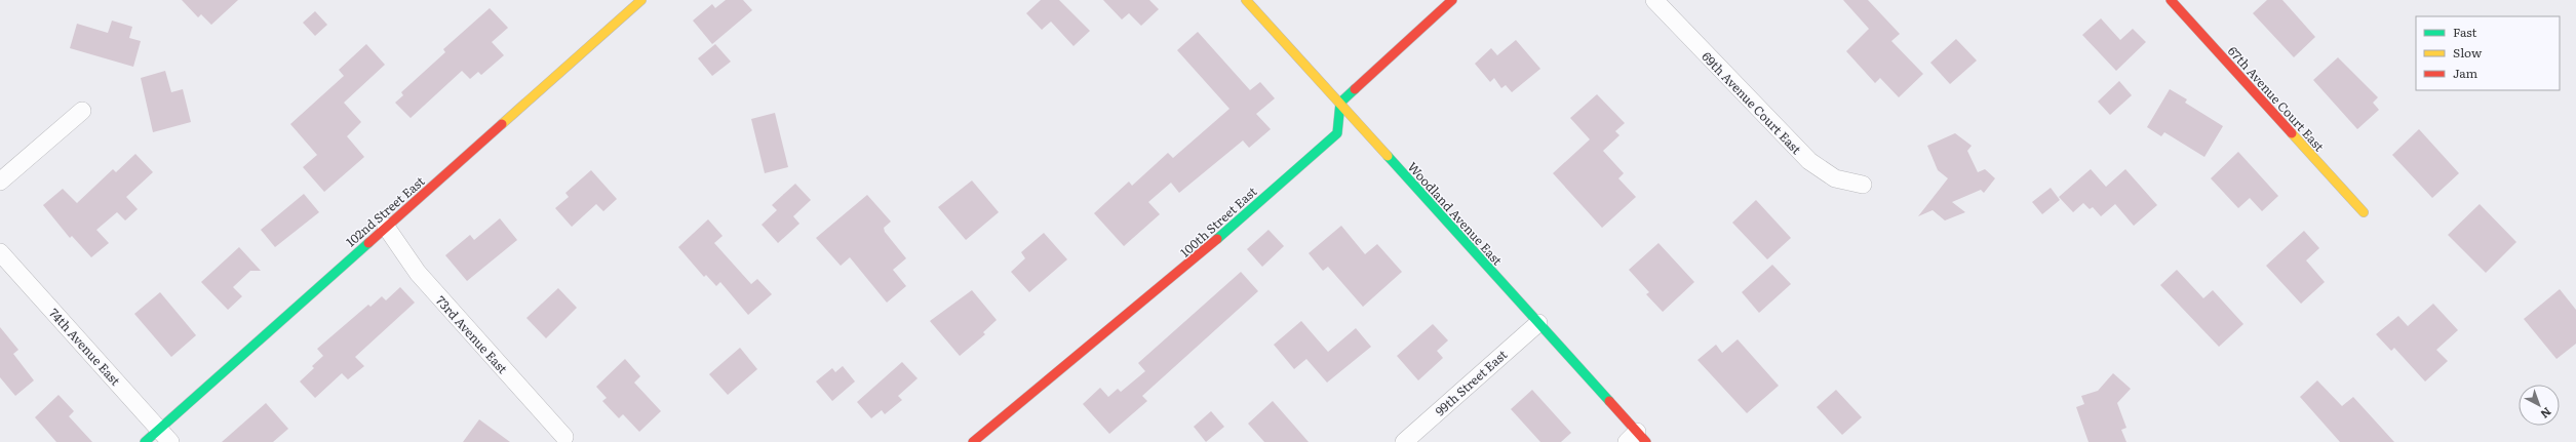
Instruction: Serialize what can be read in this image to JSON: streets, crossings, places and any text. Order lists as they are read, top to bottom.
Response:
{
  "streets": {
    "street": [
      "67th Avenue Court East",
      "69th Avenue Court East",
      "102nd Street East",
      "Woodland Avenue East",
      "100th Street East",
      "73rd Avenue East",
      "74th Avenue East",
      "99th Street East"
    ]
  },
  "crossings": [
    ["102nd Street East", "73rd Avenue East"],
    ["102nd Street East", "74th Avenue East"],
    ["Woodland Avenue East", "100th Street East"],
    ["Woodland Avenue East", "99th Street East"]
  ],
  "legend": ["Fast", "Slow", "Jam"],
  "north": "bottom right"
}
